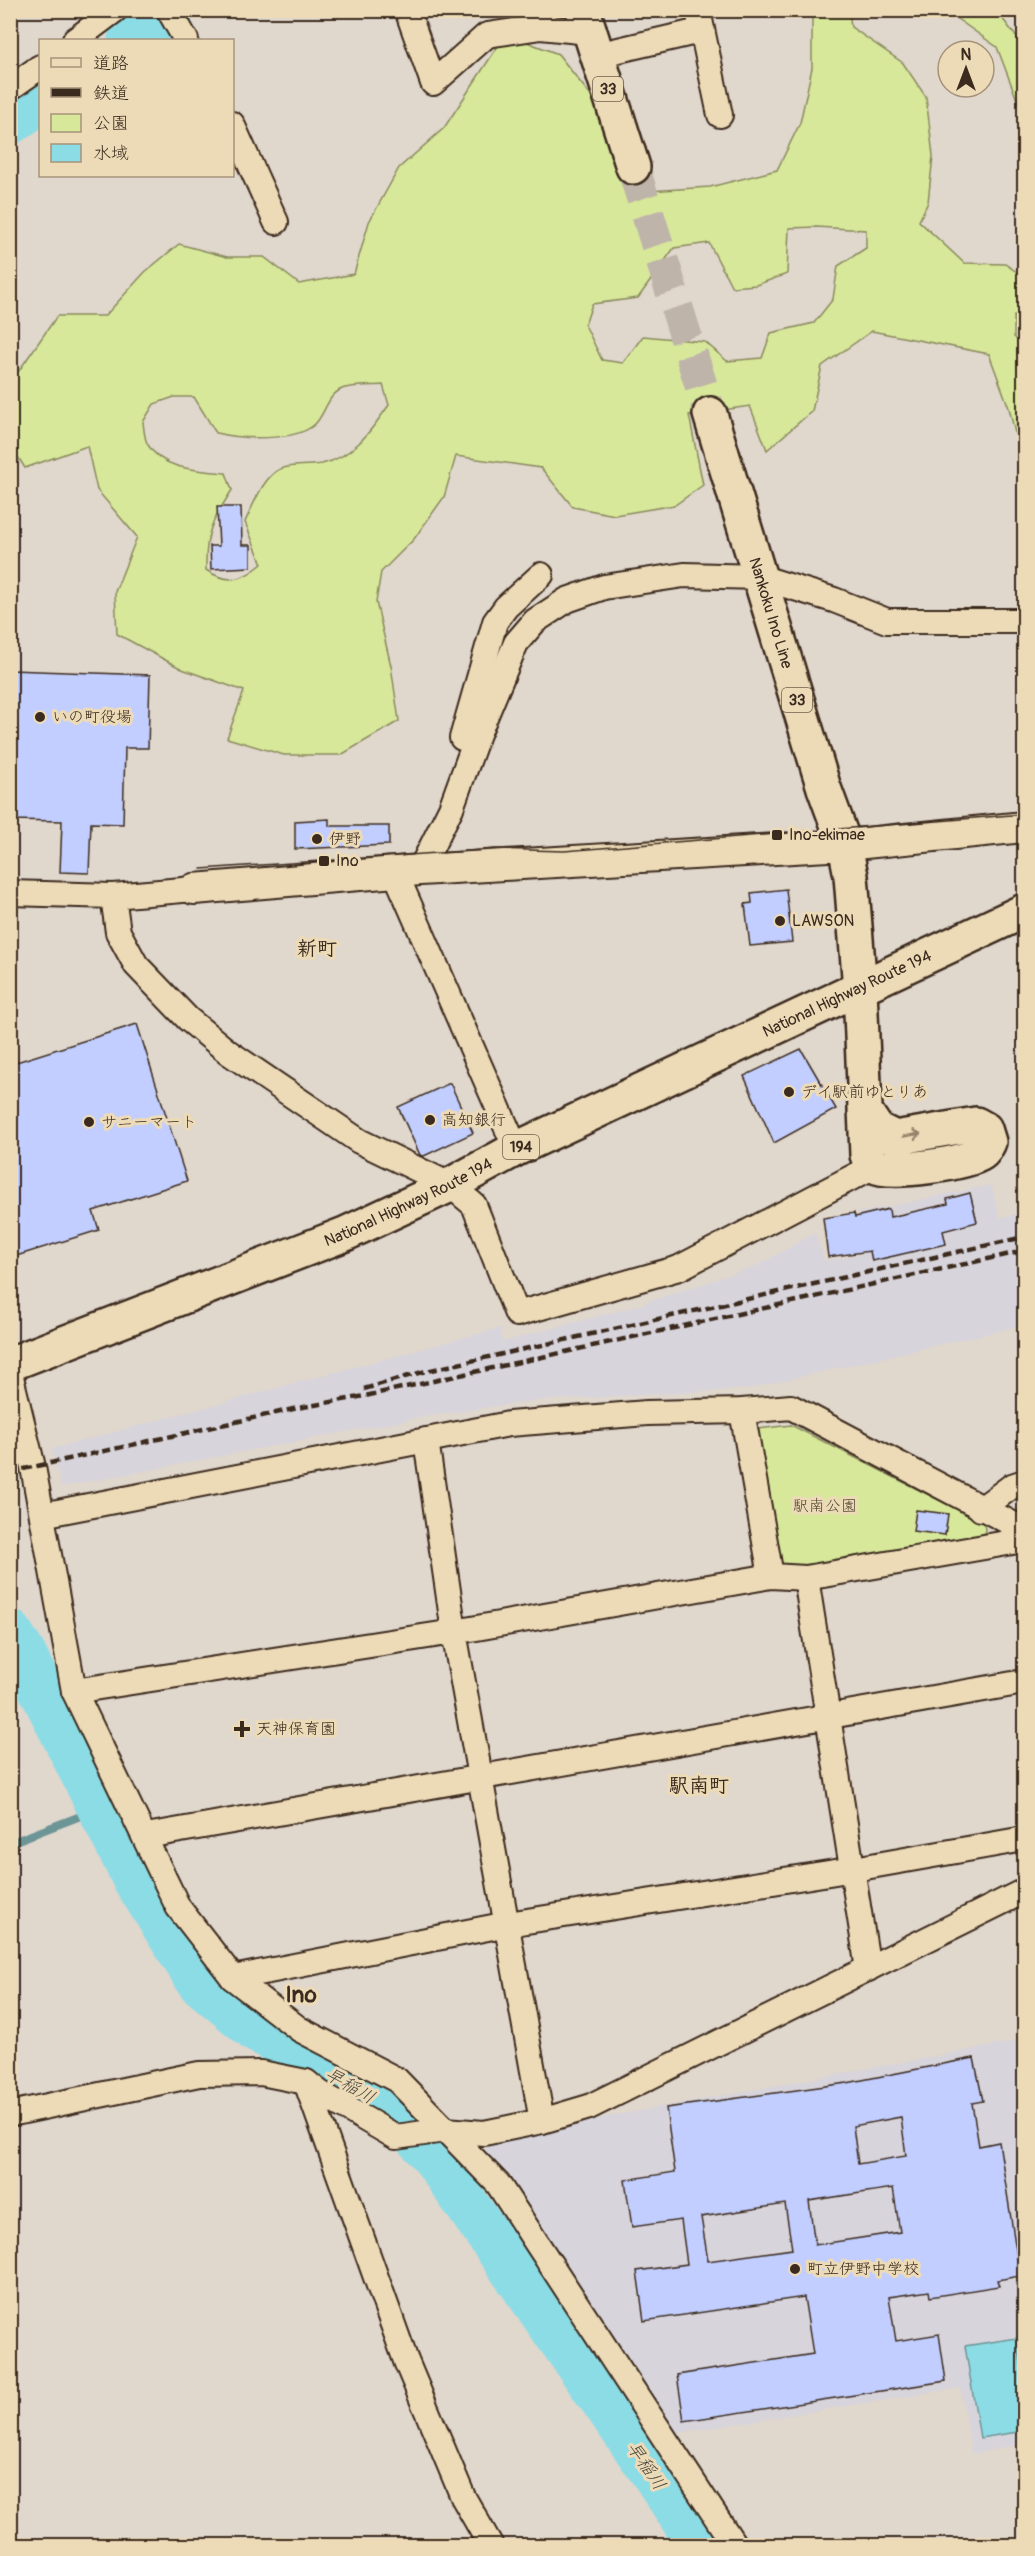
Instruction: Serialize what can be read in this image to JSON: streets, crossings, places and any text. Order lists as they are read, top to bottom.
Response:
{
  "streets": {
    "main road": [
      "33",
      "Nankoku Ino Line",
      "National Highway Route 194",
      "194"
    ]
  },
  "crossings": [
    ["Nankoku Ino Line", "National Highway Route 194"]
  ],
  "districts": ["新町", "駅南町", "Ino"],
  "water": ["早稲川"],
  "parks": ["駅南公園"],
  "places": {
    "other": [
      "いの町役場",
      "伊野",
      "LAWSON",
      "デイ駅前ゆとりあ",
      "高知銀行",
      "サニーマート",
      "町立伊野中学校"
    ],
    "transit": ["Ino-ekimae", "Ino"],
    "health": ["天神保育園"]
  },
  "legend": [
    "道路",
    "鉄道",
    "公園",
    "水域"
  ],
  "north": "top"
}
